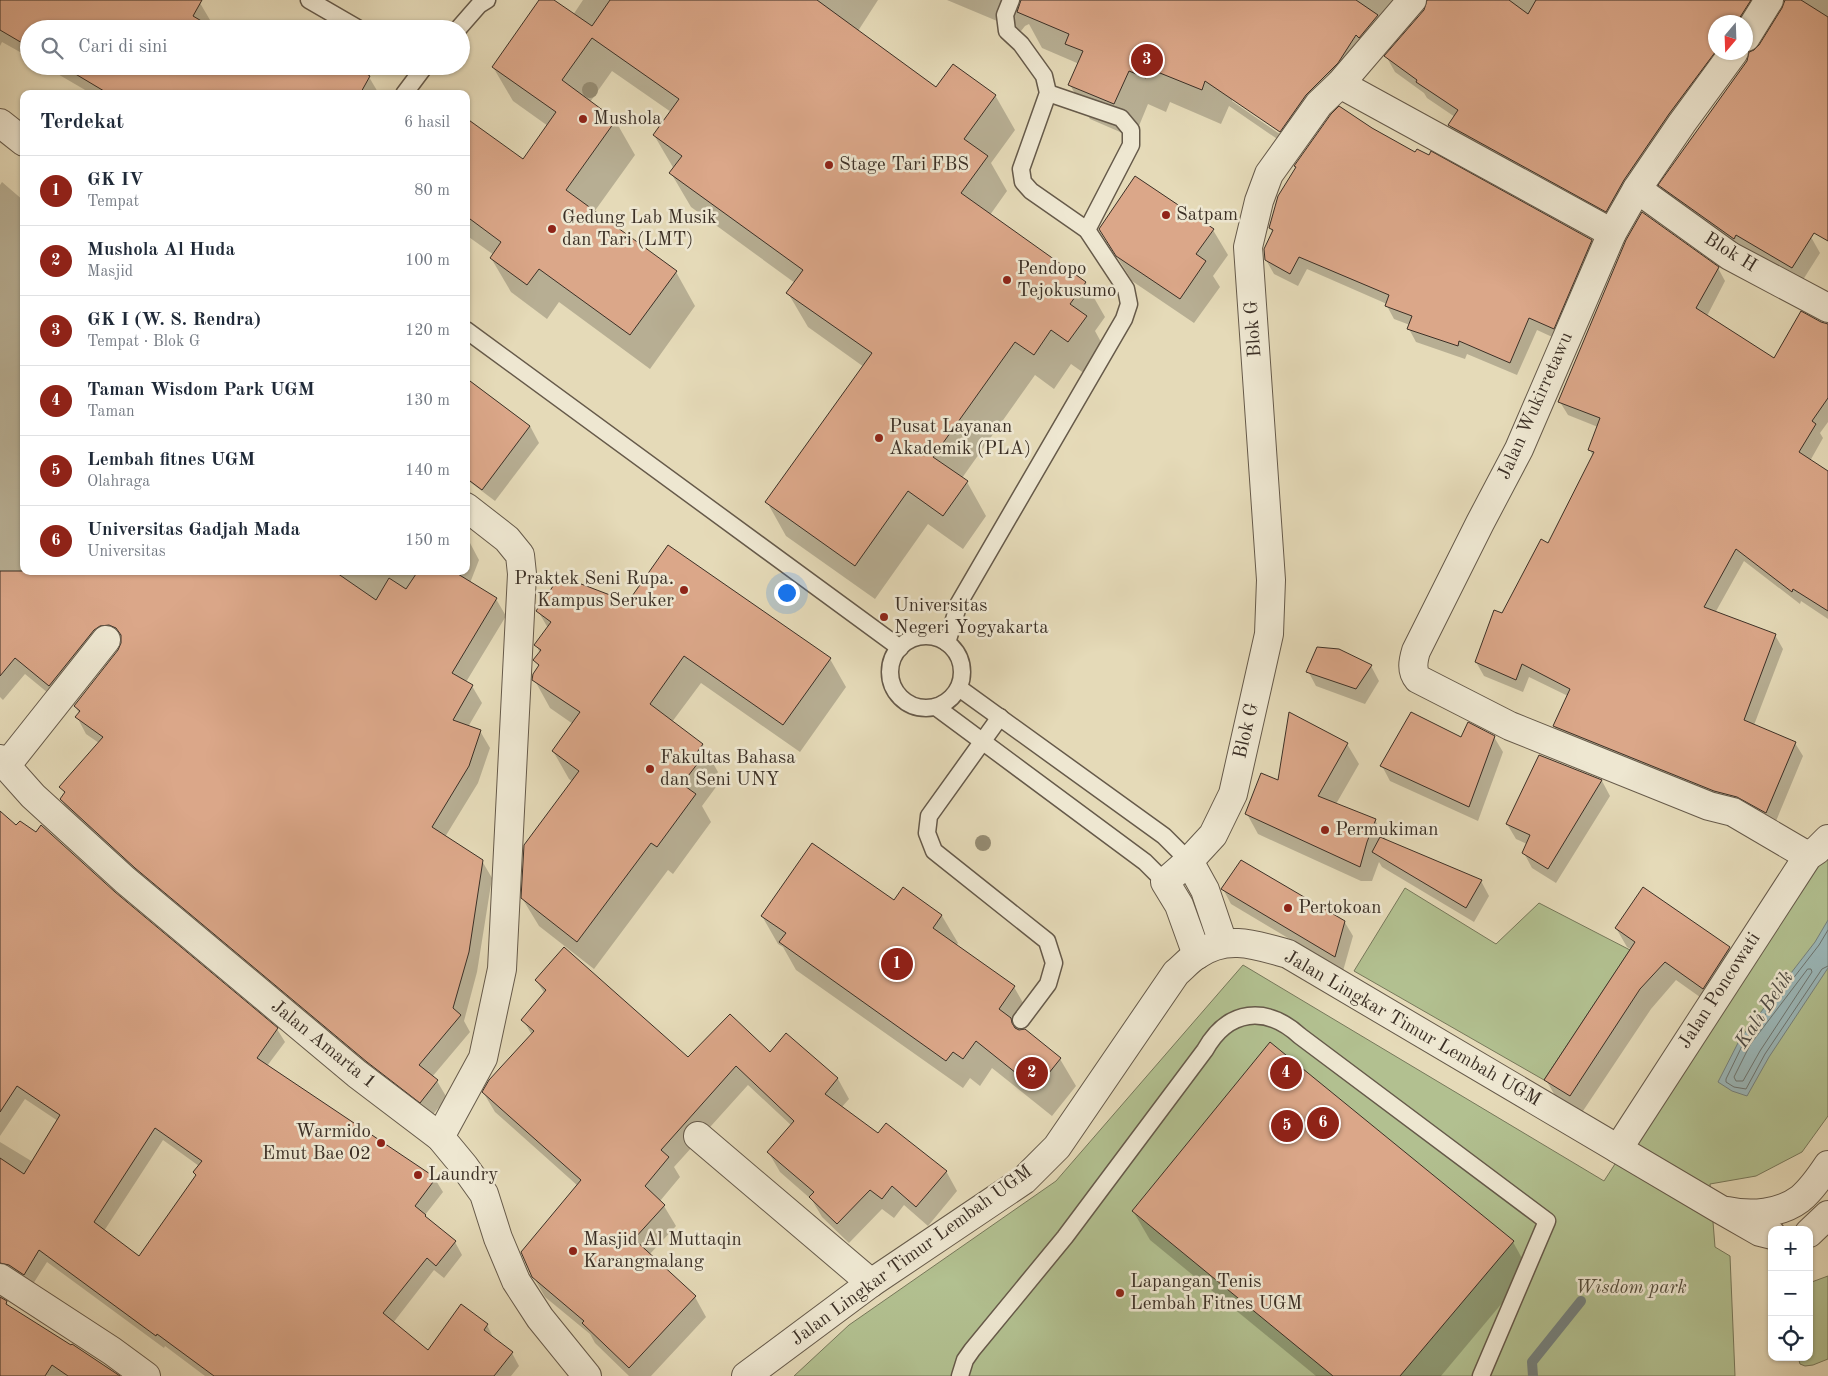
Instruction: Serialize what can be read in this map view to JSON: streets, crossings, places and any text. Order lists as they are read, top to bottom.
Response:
{
  "streets": {
    "street": [
      "Blok H",
      "Blok G",
      "Jalan Wukirretawu",
      "Jalan Poncowati",
      "Jalan Lingkar Timur Lembah UGM",
      "Jalan Amarta 1"
    ]
  },
  "crossings": [
    ["Blok H", "Jalan Wukirretawu"],
    ["Jalan Wukirretawu", "Jalan Poncowati"],
    ["Jalan Poncowati", "Jalan Lingkar Timur Lembah UGM"]
  ],
  "water": ["Kali Belik"],
  "parks": ["Wisdom park"],
  "places": [
    "Mushola",
    "Stage Tari FBS",
    "Satpam",
    "Gedung Lab Musik dan Tari (LMT)",
    "Pendopo Tejokusumo",
    "Pusat Layanan Akademik (PLA)",
    "Praktek Seni Rupa. Kampus Seruker",
    "Universitas Negeri Yogyakarta",
    "Fakultas Bahasa dan Seni UNY",
    "Permukiman",
    "Pertokoan",
    "Warmido Emut Bae 02",
    "Laundry",
    "Masjid Al Muttaqin Karangmalang",
    "Lapangan Tenis Lembah Fitnes UGM"
  ],
  "north": "bottom",
  "page": {
    "search": "Cari di sini",
    "pins": [
      "3",
      "1",
      "2",
      "4",
      "6",
      "5"
    ],
    "heading": ["Terdekat", "6 hasil"],
    "list": [
      {
        "mark": "1",
        "name": "GK IV",
        "note": "Tempat",
        "value": "80 m"
      },
      {
        "mark": "2",
        "name": "Mushola Al Huda",
        "note": "Masjid",
        "value": "100 m"
      },
      {
        "mark": "3",
        "name": "GK I (W. S. Rendra)",
        "note": "Tempat · Blok G",
        "value": "120 m"
      },
      {
        "mark": "4",
        "name": "Taman Wisdom Park UGM",
        "note": "Taman",
        "value": "130 m"
      },
      {
        "mark": "5",
        "name": "Lembah fitnes UGM",
        "note": "Olahraga",
        "value": "140 m"
      },
      {
        "mark": "6",
        "name": "Universitas Gadjah Mada",
        "note": "Universitas",
        "value": "150 m"
      }
    ],
    "map_buttons": ["+", "−"]
  }
}
